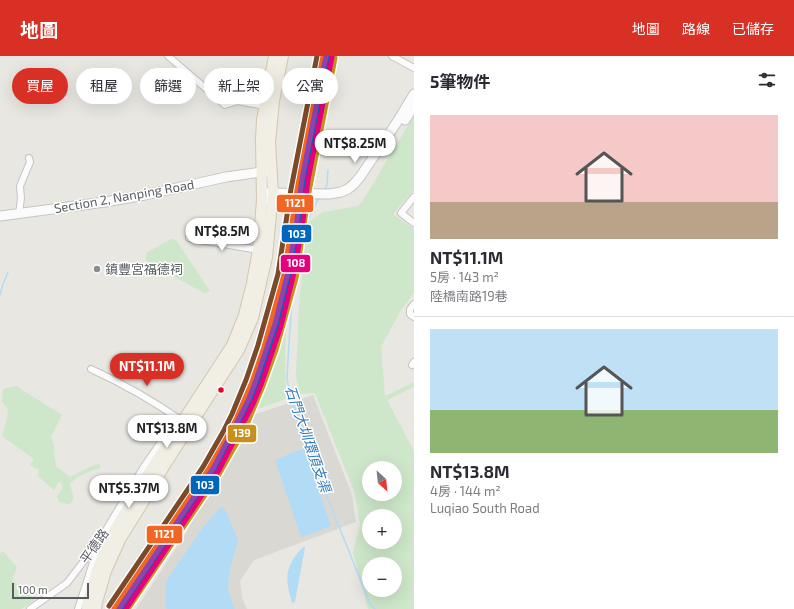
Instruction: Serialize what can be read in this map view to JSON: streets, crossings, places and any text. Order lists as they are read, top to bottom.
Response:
{
  "streets": {
    "street": ["Section 2, Nanping Road", "平德路"]
  },
  "water": ["石門大圳環頂支渠"],
  "places": ["鎮豐宮福德祠"],
  "lines": [
    "transit line 1121",
    "transit line 103",
    "transit line 108",
    "transit line 139"
  ],
  "scale_bar": "100 m",
  "north": "bottom right",
  "page": {
    "header": "地圖",
    "nav": ["地圖", "路線", "已儲存"],
    "heading": "5筆物件",
    "chip": [
      "買屋",
      "租屋",
      "篩選",
      "新上架",
      "公寓"
    ],
    "list": [
      {
        "name": "NT$11.1M",
        "note": "5房 · 143 m² · 陸橋南路19巷"
      },
      {
        "name": "NT$13.8M",
        "note": "4房 · 144 m² · Luqiao South Road"
      }
    ],
    "price": [
      "NT$8.25M",
      "NT$8.5M",
      "NT$11.1M",
      "NT$13.8M",
      "NT$5.37M"
    ],
    "map_buttons": ["+", "−"],
    "scale": "100 m"
  }
}
